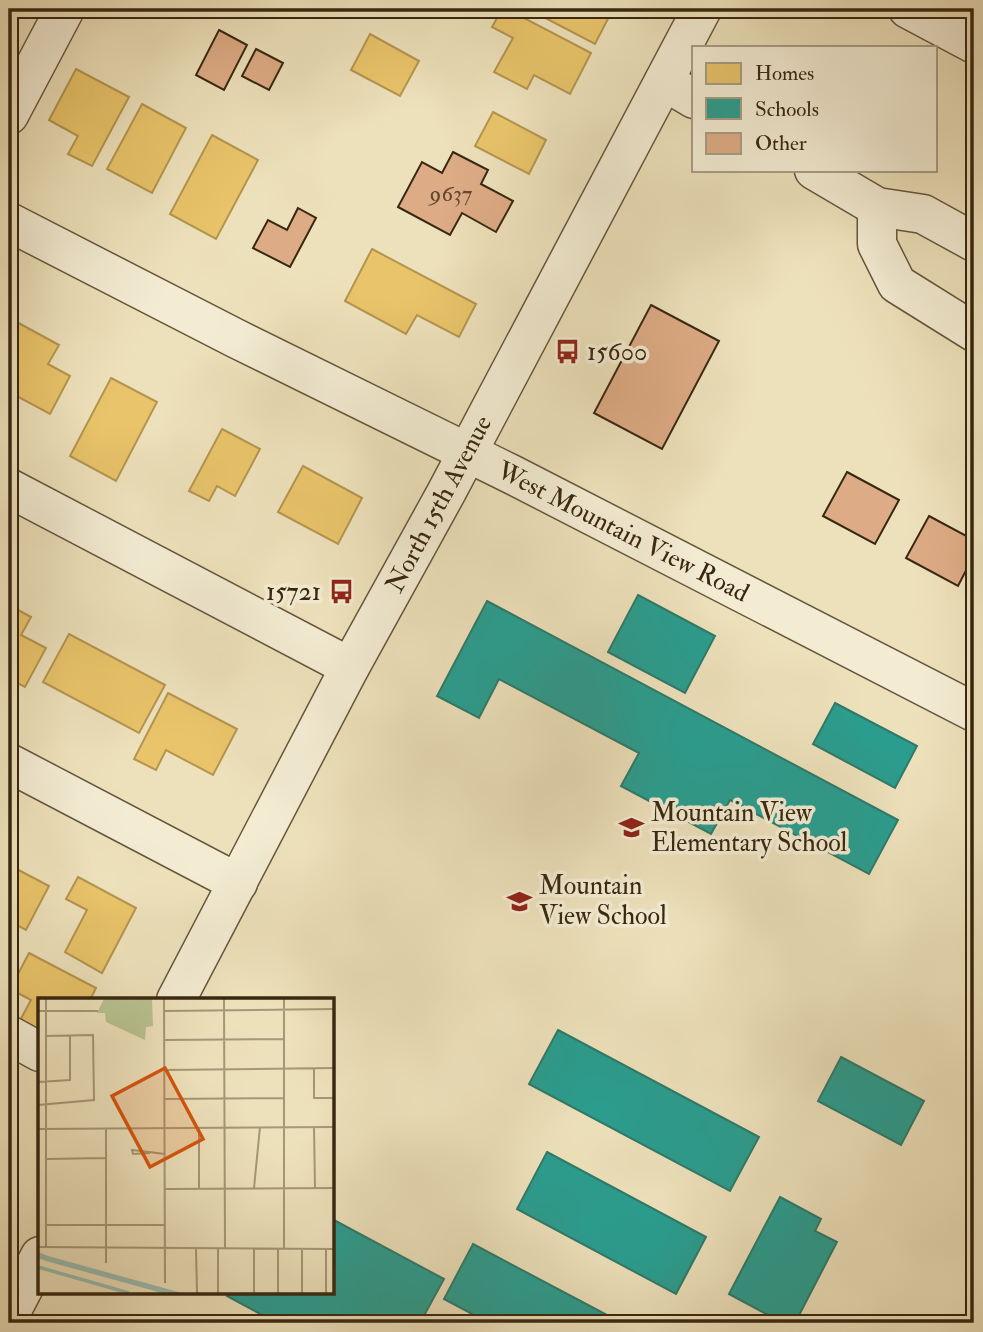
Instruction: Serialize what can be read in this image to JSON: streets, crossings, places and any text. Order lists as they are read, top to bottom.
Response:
{
  "streets": {
    "street": ["North 15th Avenue", "West Mountain View Road"]
  },
  "crossings": [
    ["North 15th Avenue", "West Mountain View Road"]
  ],
  "places": {
    "bus stop": ["15600", "15721"],
    "school or university": ["Mountain View Elementary School", "Mountain View School"]
  },
  "house_numbers": ["9637"],
  "legend": ["Homes", "Schools", "Other"]
}
